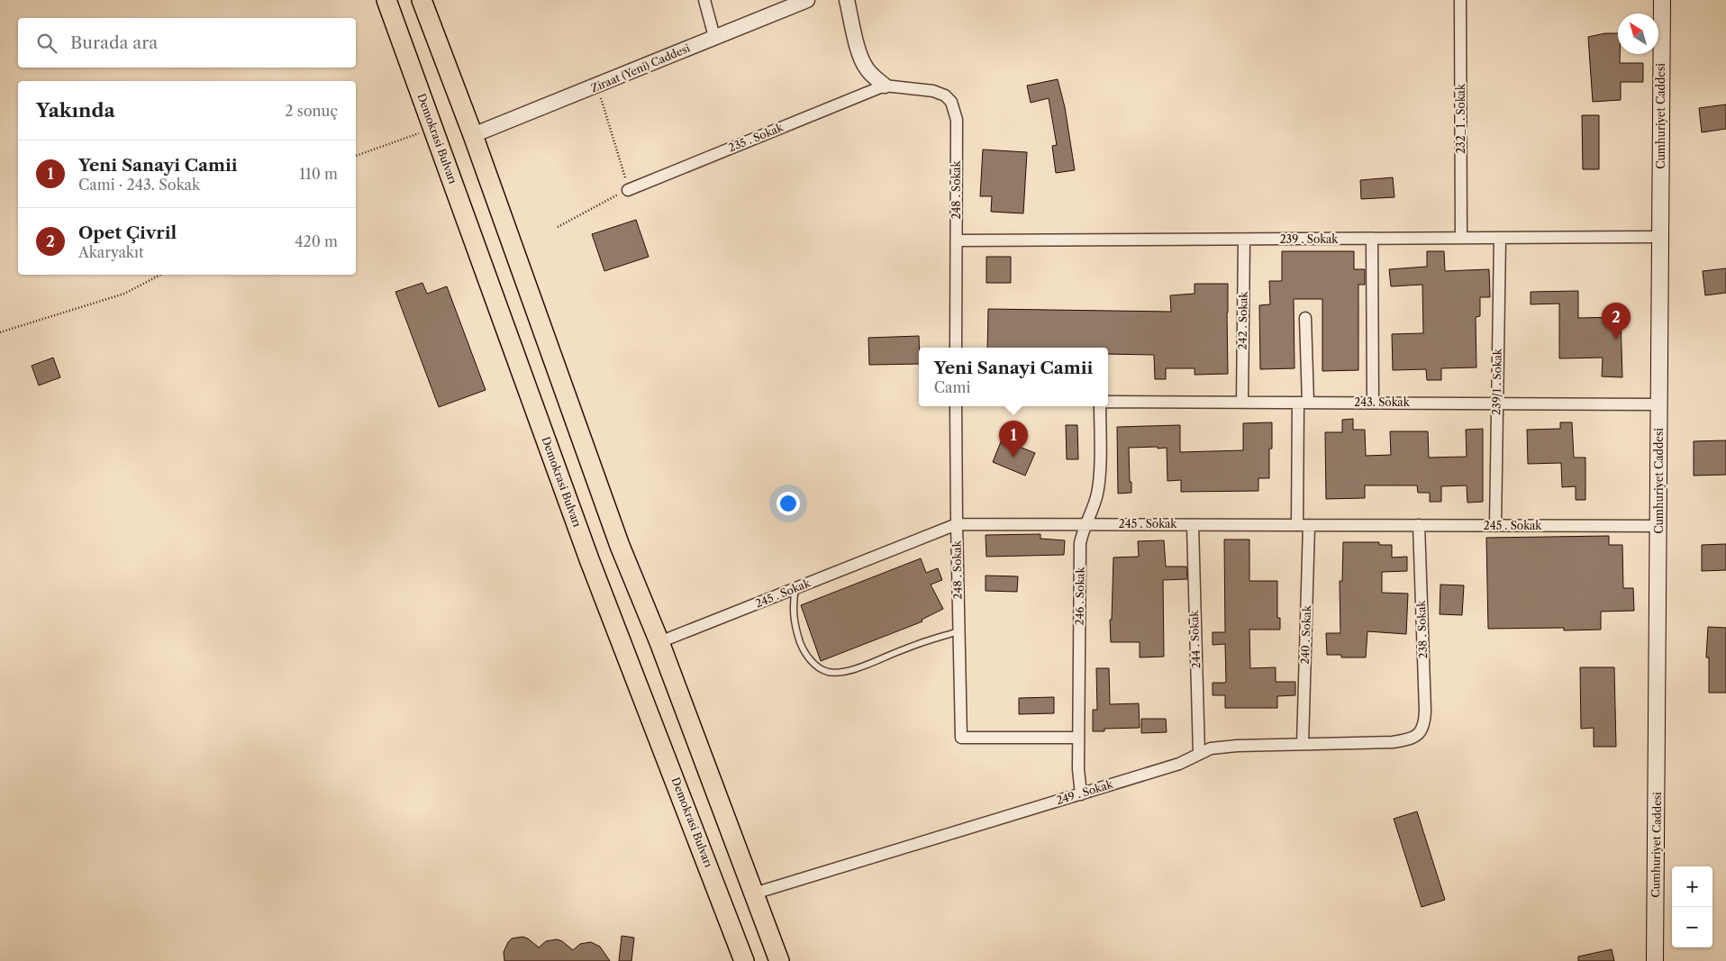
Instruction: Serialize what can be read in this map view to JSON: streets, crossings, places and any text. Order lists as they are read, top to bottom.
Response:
{
  "streets": {
    "highway": ["Demokrasi Bulvarı"],
    "main road": ["Cumhuriyet Caddesi"],
    "street": [
      "Ziraat (Yeni) Caddesi",
      "232_1 . Sokak",
      "235 . Sokak",
      "248 . Sokak",
      "239 . Sokak",
      "242 . Sokak",
      "239/1 . Sokak",
      "243. Sokak",
      "245 . Sokak",
      "246 . Sokak",
      "238 . Sokak",
      "240 . Sokak",
      "244 . Sokak",
      "249 . Sokak"
    ]
  },
  "crossings": [
    ["Cumhuriyet Caddesi", "239 . Sokak"],
    ["Cumhuriyet Caddesi", "243. Sokak"],
    ["Cumhuriyet Caddesi", "245 . Sokak"],
    ["232_1 . Sokak", "239 . Sokak"],
    ["235 . Sokak", "248 . Sokak"],
    ["248 . Sokak", "239 . Sokak"],
    ["248 . Sokak", "245 . Sokak"],
    ["248 . Sokak", "246 . Sokak"],
    ["239 . Sokak", "242 . Sokak"],
    ["239 . Sokak", "239/1 . Sokak"],
    ["242 . Sokak", "243. Sokak"],
    ["239/1 . Sokak", "243. Sokak"],
    ["239/1 . Sokak", "245 . Sokak"],
    ["245 . Sokak", "246 . Sokak"],
    ["245 . Sokak", "238 . Sokak"],
    ["245 . Sokak", "240 . Sokak"],
    ["245 . Sokak", "244 . Sokak"],
    ["246 . Sokak", "249 . Sokak"],
    ["238 . Sokak", "249 . Sokak"],
    ["240 . Sokak", "249 . Sokak"],
    ["244 . Sokak", "249 . Sokak"]
  ],
  "north": "top left",
  "page": {
    "search": "Burada ara",
    "heading": ["Yakında", "2 sonuç"],
    "list": [
      {
        "mark": "1",
        "name": "Yeni Sanayi Camii",
        "note": "Cami · 243. Sokak",
        "value": "110 m"
      },
      {
        "mark": "2",
        "name": "Opet Çivril",
        "note": "Akaryakıt",
        "value": "420 m"
      }
    ],
    "pins": ["2", "1"],
    "popup": ["Yeni Sanayi Camii", "Cami"],
    "map_buttons": ["+", "−"]
  }
}
